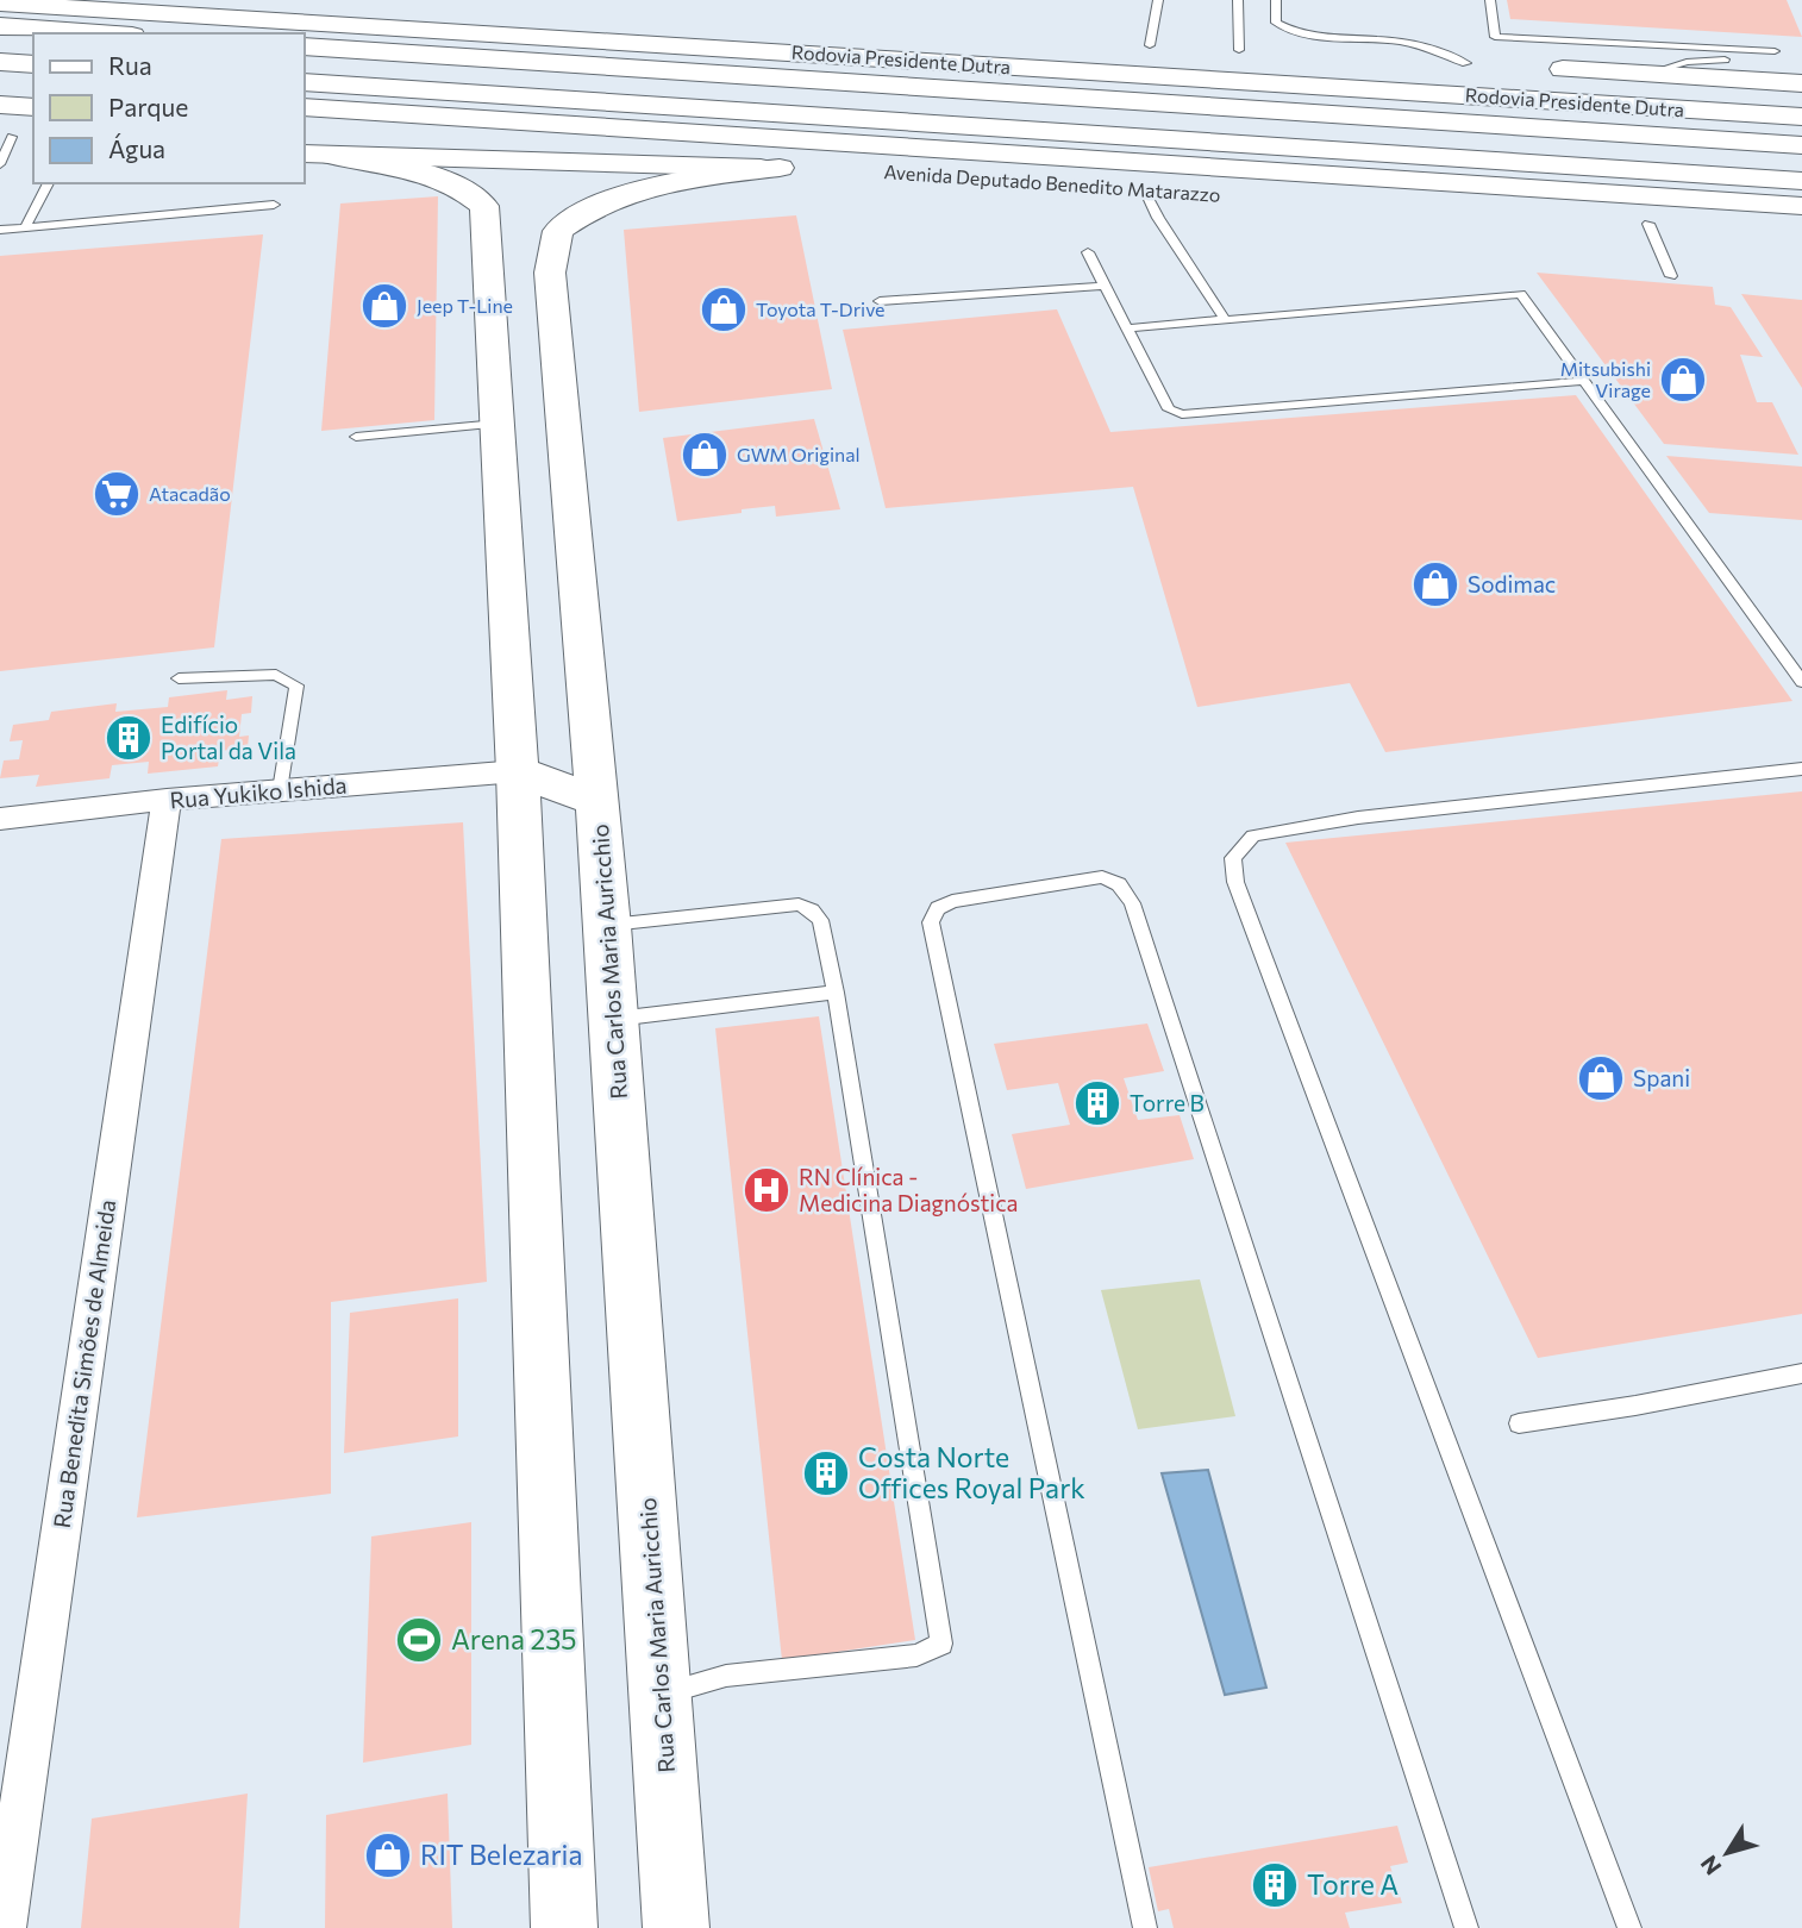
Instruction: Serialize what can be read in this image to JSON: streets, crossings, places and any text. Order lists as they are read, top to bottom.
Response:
{
  "streets": {
    "main road": ["Rodovia Presidente Dutra", "Avenida Deputado Benedito Matarazzo", "Rua Carlos Maria Auricchio"],
    "street": ["Rua Yukiko Ishida", "Rua Benedita Simões de Almeida"]
  },
  "crossings": [
    ["Rua Yukiko Ishida", "Rua Benedita Simões de Almeida"]
  ],
  "places": {
    "shop": [
      "Jeep T-Line",
      "Toyota T-Drive",
      "Mitsubishi Virage",
      "GWM Original",
      "Sodimac",
      "Spani",
      "RIT Belezaria"
    ],
    "supermarket": ["Atacadão"],
    "building": [
      "Edifício Portal da Vila",
      "Torre B",
      "Costa Norte Offices Royal Park",
      "Torre A"
    ],
    "hospital": ["RN Clínica - Medicina Diagnóstica"],
    "sports": ["Arena 235"]
  },
  "legend": ["Rua", "Parque", "Água"],
  "north": "bottom left"
}
